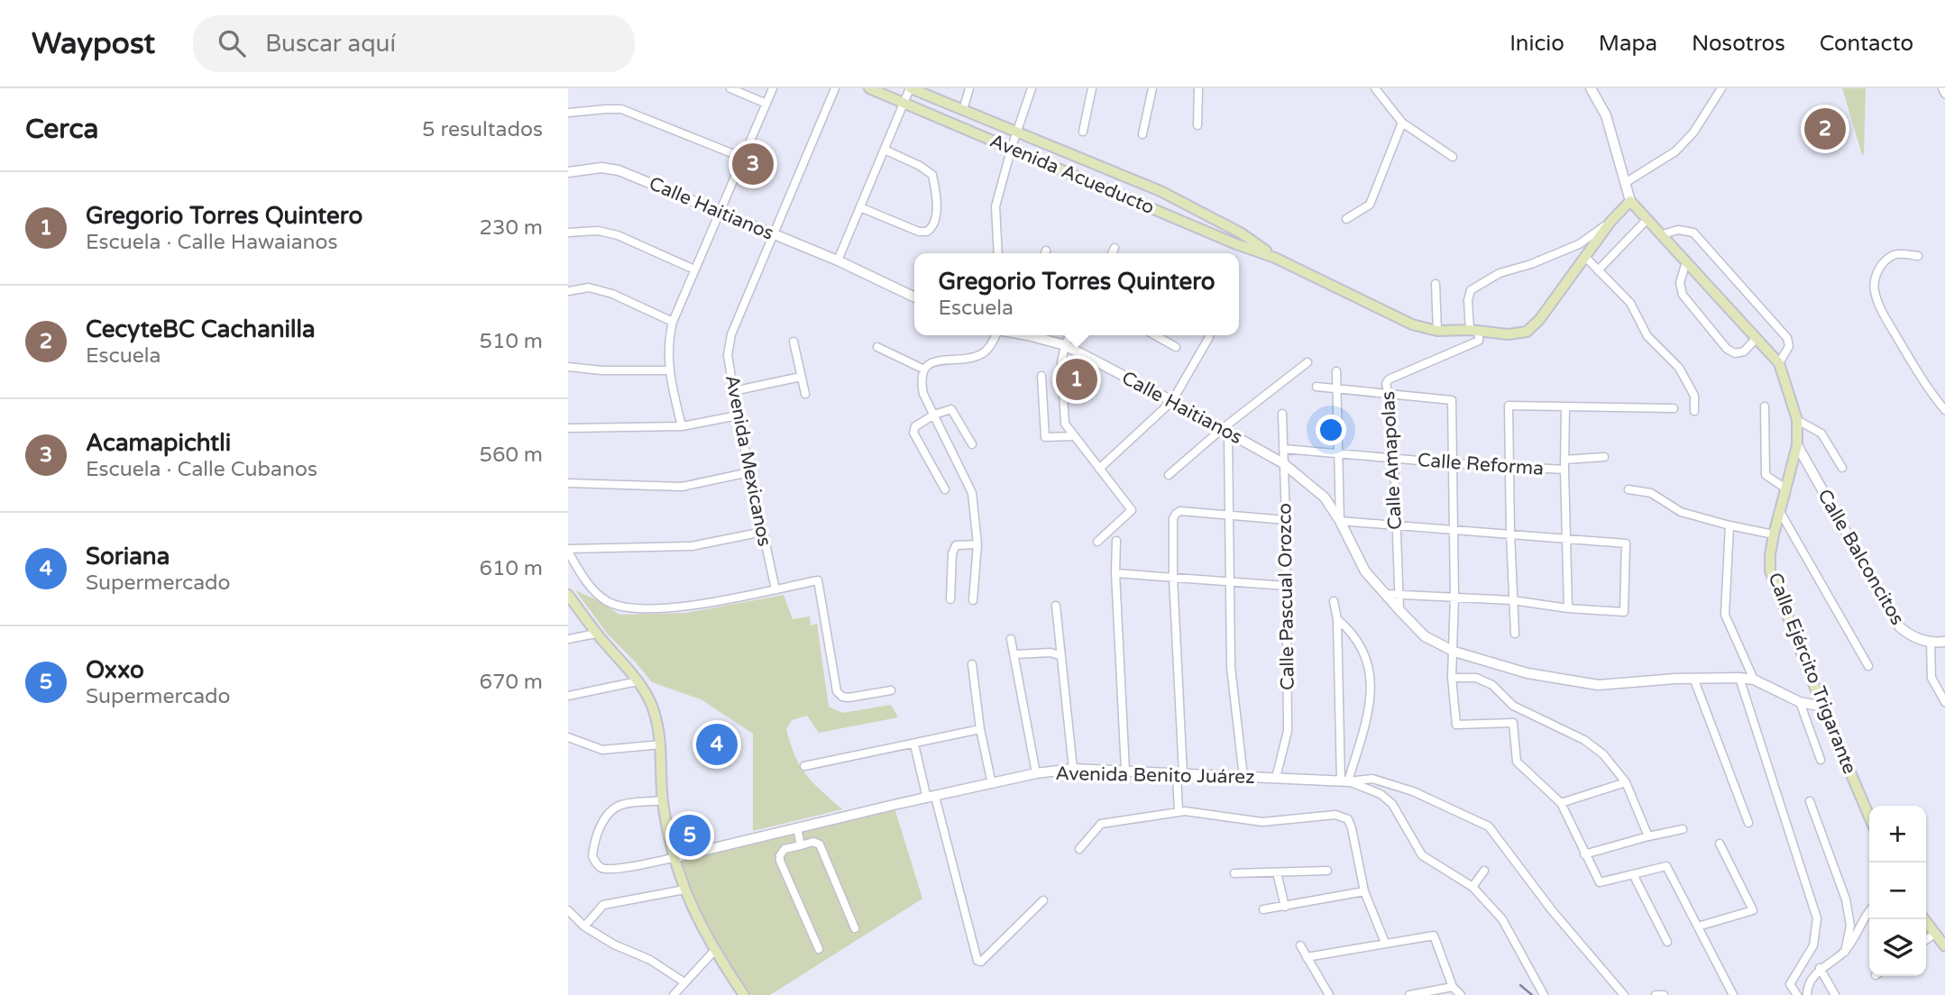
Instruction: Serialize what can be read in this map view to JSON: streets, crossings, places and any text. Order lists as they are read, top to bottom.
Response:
{
  "streets": {
    "main road": ["Avenida Acueducto", "Calle Ejército Trigarante"],
    "street": [
      "Calle Haitianos",
      "Avenida Mexicanos",
      "Calle Amapolas",
      "Calle Reforma",
      "Calle Balconcitos",
      "Calle Pascual Orozco",
      "Avenida Benito Juárez"
    ]
  },
  "crossings": [
    ["Avenida Acueducto", "Calle Amapolas"],
    ["Avenida Acueducto", "Calle Ejército Trigarante"],
    ["Calle Haitianos", "Avenida Mexicanos"],
    ["Calle Haitianos", "Calle Amapolas"],
    ["Calle Haitianos", "Calle Pascual Orozco"],
    ["Calle Haitianos", "Calle Ejército Trigarante"],
    ["Calle Amapolas", "Calle Reforma"],
    ["Calle Reforma", "Calle Pascual Orozco"],
    ["Calle Balconcitos", "Calle Ejército Trigarante"],
    ["Calle Pascual Orozco", "Avenida Benito Juárez"]
  ],
  "page": {
    "header": "Waypost",
    "search": "Buscar aquí",
    "nav": [
      "Inicio",
      "Mapa",
      "Nosotros",
      "Contacto"
    ],
    "heading": ["Cerca", "5 resultados"],
    "pins": [
      "2",
      "3",
      "1",
      "4",
      "5"
    ],
    "list": [
      {
        "mark": "1",
        "name": "Gregorio Torres Quintero",
        "note": "Escuela · Calle Hawaianos",
        "value": "230 m"
      },
      {
        "mark": "2",
        "name": "CecyteBC Cachanilla",
        "note": "Escuela",
        "value": "510 m"
      },
      {
        "mark": "3",
        "name": "Acamapichtli",
        "note": "Escuela · Calle Cubanos",
        "value": "560 m"
      },
      {
        "mark": "4",
        "name": "Soriana",
        "note": "Supermercado",
        "value": "610 m"
      },
      {
        "mark": "5",
        "name": "Oxxo",
        "note": "Supermercado",
        "value": "670 m"
      }
    ],
    "popup": ["Gregorio Torres Quintero", "Escuela"],
    "map_buttons": ["+", "−"]
  }
}
